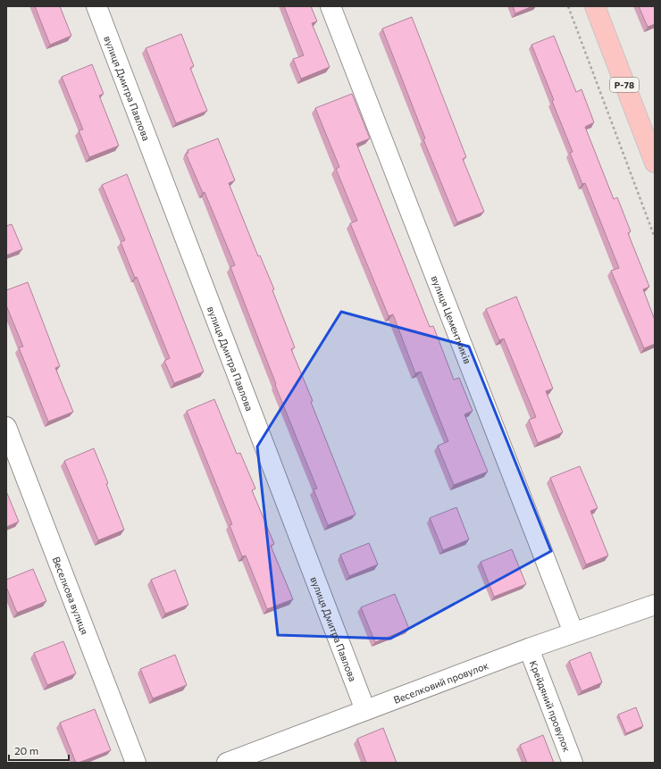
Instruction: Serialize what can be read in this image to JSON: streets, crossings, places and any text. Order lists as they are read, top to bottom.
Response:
{
  "streets": {
    "main road": ["Р-78"],
    "street": [
      "вулиця Дмитра Павлова",
      "вулиця Цементників",
      "Веселкова вулиця",
      "Веселковий провулок",
      "Крейдяний провулок"
    ]
  },
  "crossings": [
    ["вулиця Дмитра Павлова", "Веселковий провулок"],
    ["вулиця Цементників", "Веселковий провулок"],
    ["Веселковий провулок", "Крейдяний провулок"]
  ],
  "scale_bar": "20 m"
}
